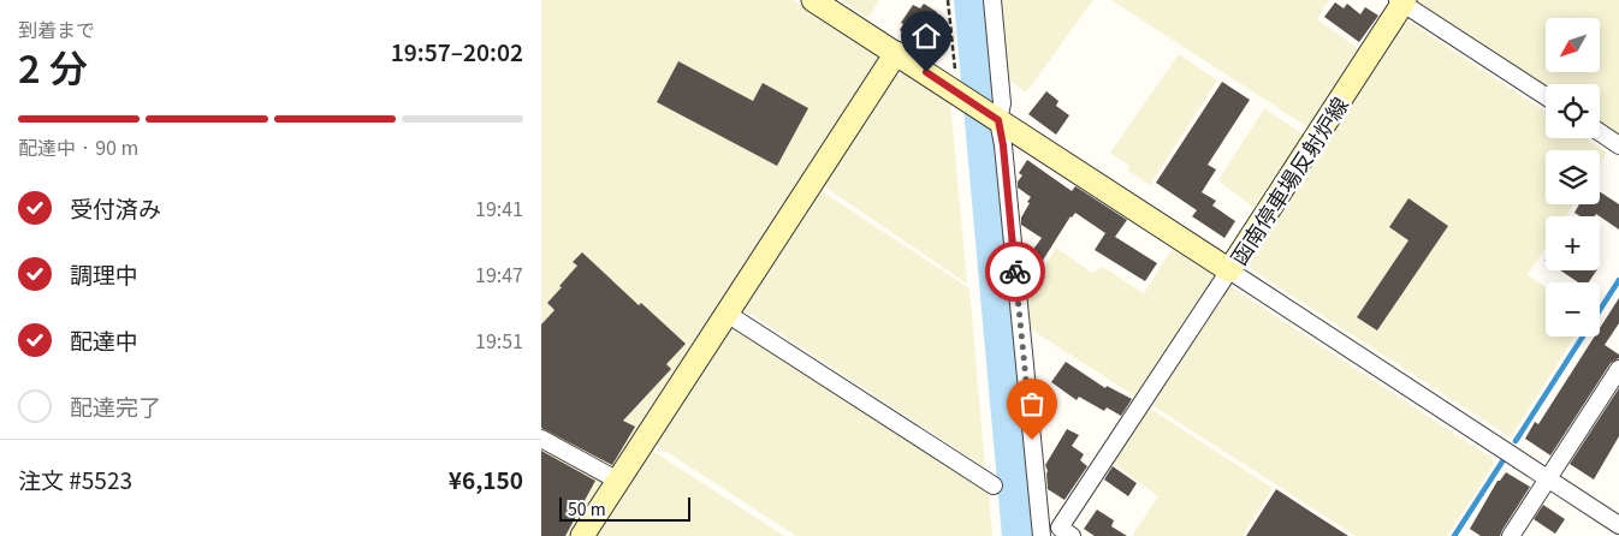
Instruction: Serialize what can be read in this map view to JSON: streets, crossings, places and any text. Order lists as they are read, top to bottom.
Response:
{
  "streets": {
    "main road": ["函南停車場反射炉線"]
  },
  "scale_bar": "50 m",
  "north": "bottom left",
  "page": {
    "heading": ["2 分", "到着まで", "19:57–20:02"],
    "panel": ["注文 #5523", "¥6,150"],
    "map_buttons": ["+", "−"],
    "bar": "配達中 · 90 m",
    "list": [
      ["受付済み", "19:41"],
      ["調理中", "19:47"],
      ["配達中", "19:51"],
      "配達完了"
    ],
    "scale": "50 m"
  }
}
